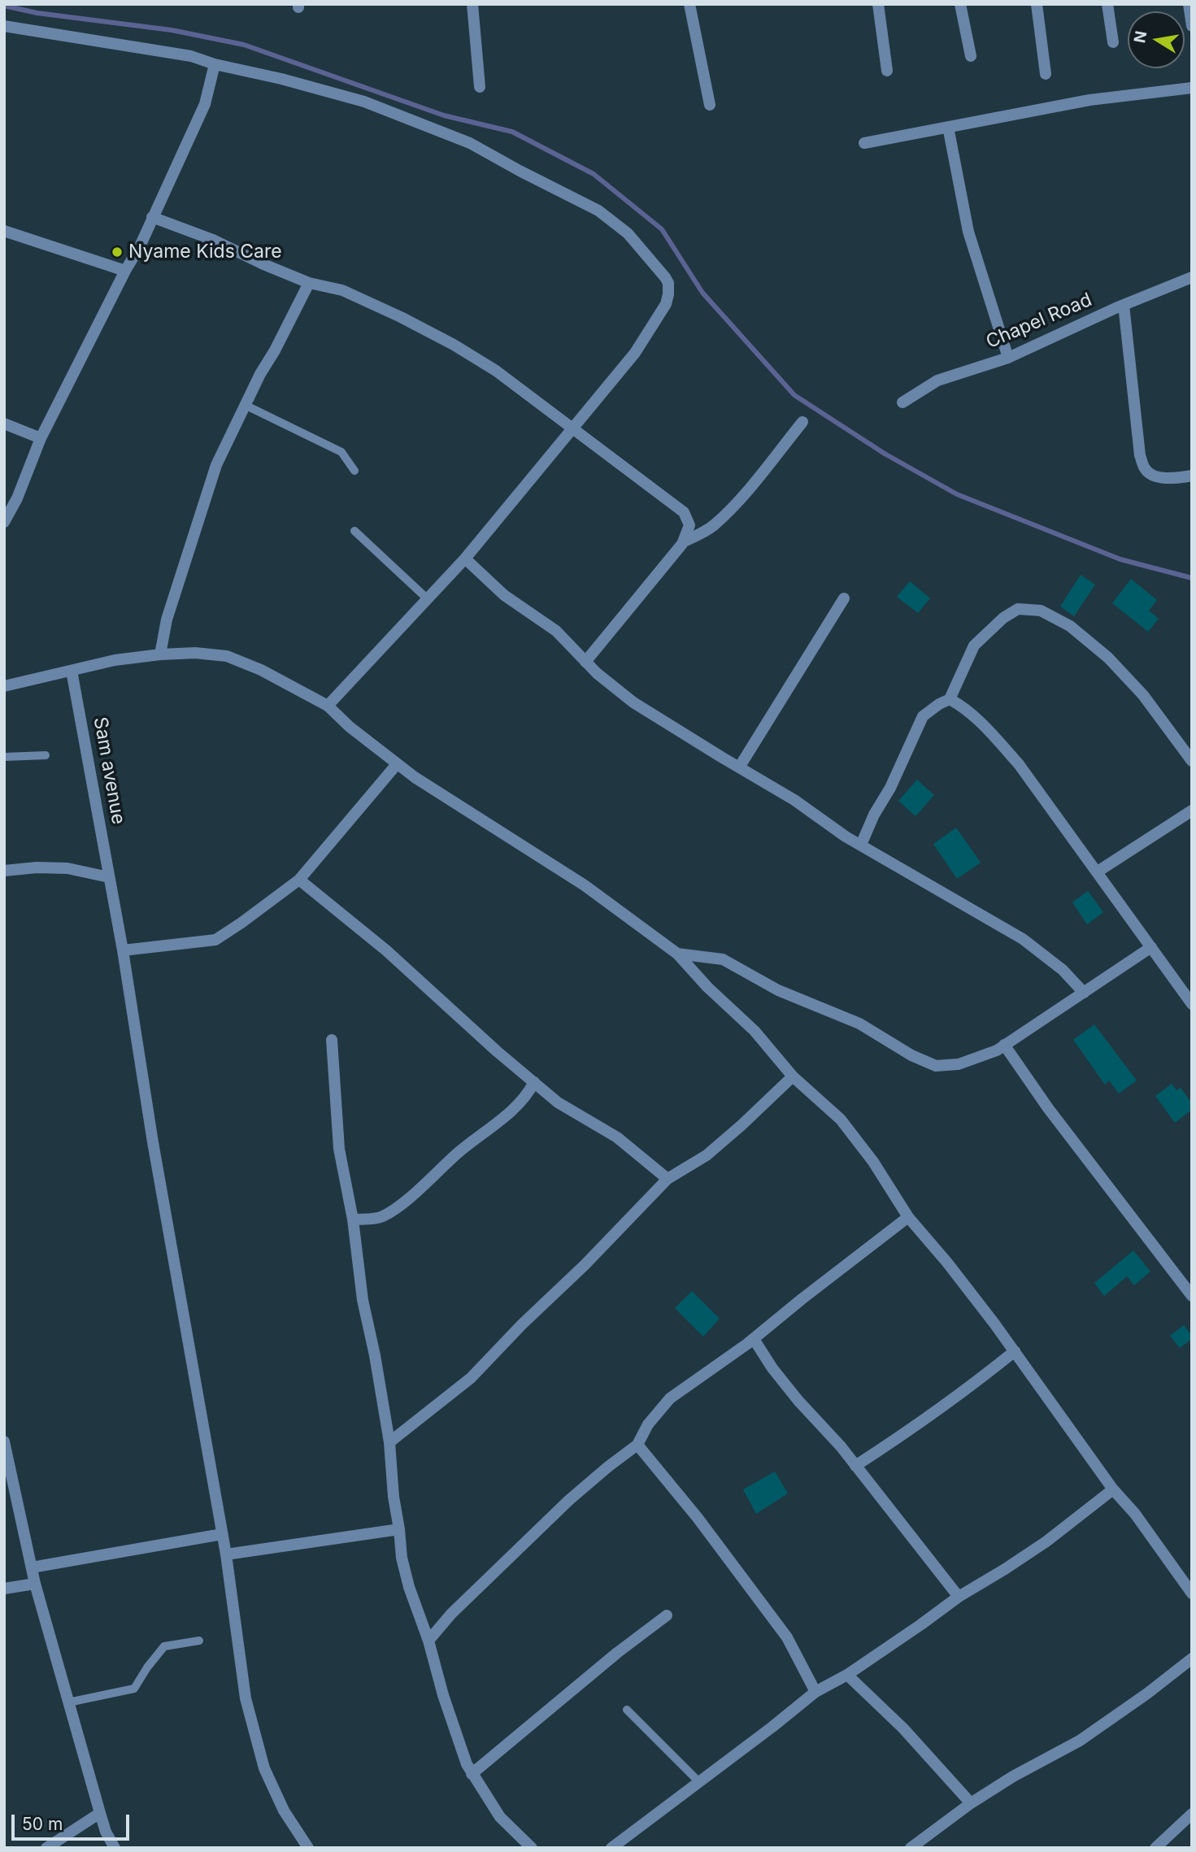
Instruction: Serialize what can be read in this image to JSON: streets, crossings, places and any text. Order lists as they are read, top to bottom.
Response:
{
  "streets": {
    "street": ["Chapel Road", "Sam avenue"]
  },
  "places": ["Nyame Kids Care"],
  "scale_bar": "50 m",
  "north": "left"
}
